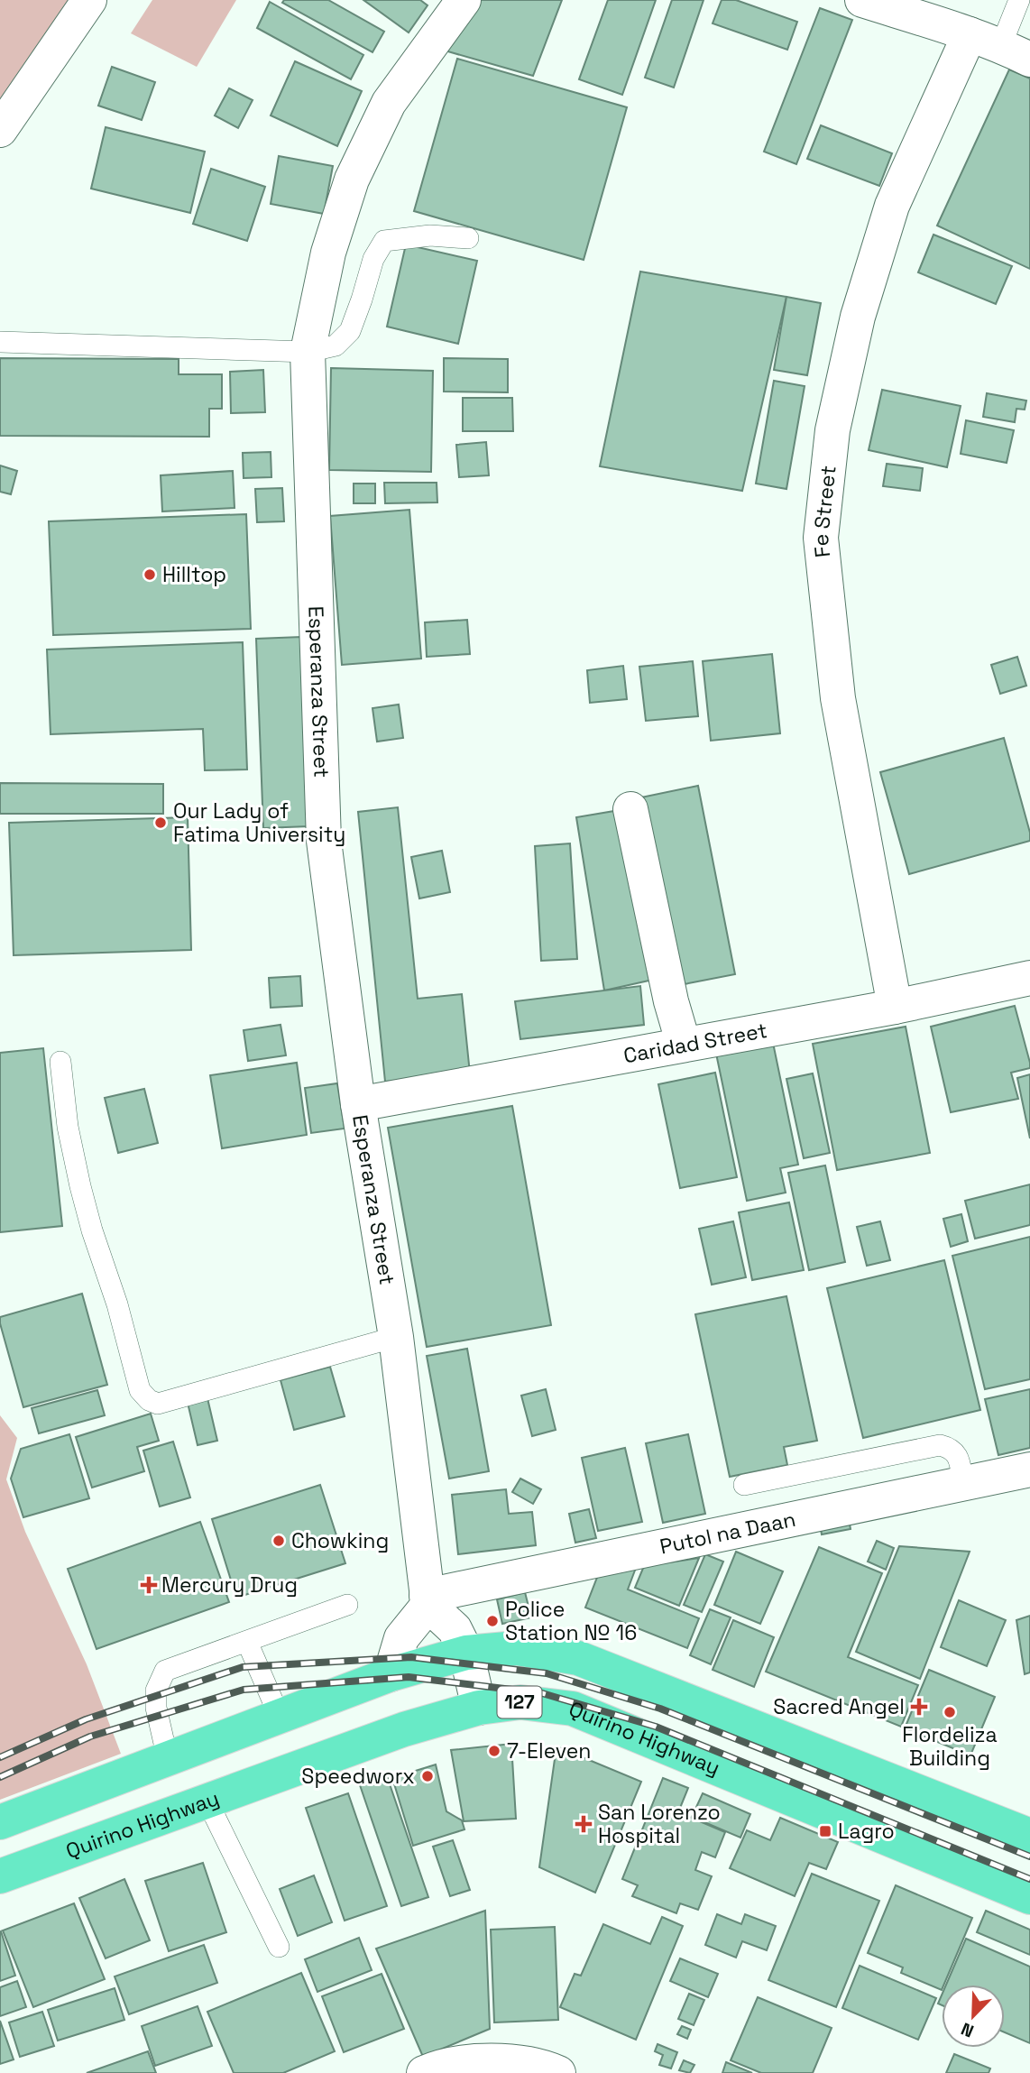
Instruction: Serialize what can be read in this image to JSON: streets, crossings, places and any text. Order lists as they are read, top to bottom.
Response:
{
  "streets": {
    "main road": ["127", "Quirino Highway"],
    "street": [
      "Fe Street",
      "Esperanza Street",
      "Caridad Street",
      "Putol na Daan"
    ]
  },
  "crossings": [
    ["Fe Street", "Caridad Street"],
    ["Esperanza Street", "Caridad Street"],
    ["Esperanza Street", "Putol na Daan"]
  ],
  "places": {
    "other": [
      "Hilltop",
      "Our Lady of Fatima University",
      "Chowking",
      "Police Station № 16",
      "Flordeliza Building",
      "7-Eleven",
      "Speedworx"
    ],
    "health": ["Mercury Drug", "Sacred Angel", "San Lorenzo Hospital"],
    "transit": ["Lagro"]
  },
  "north": "bottom left"
}
